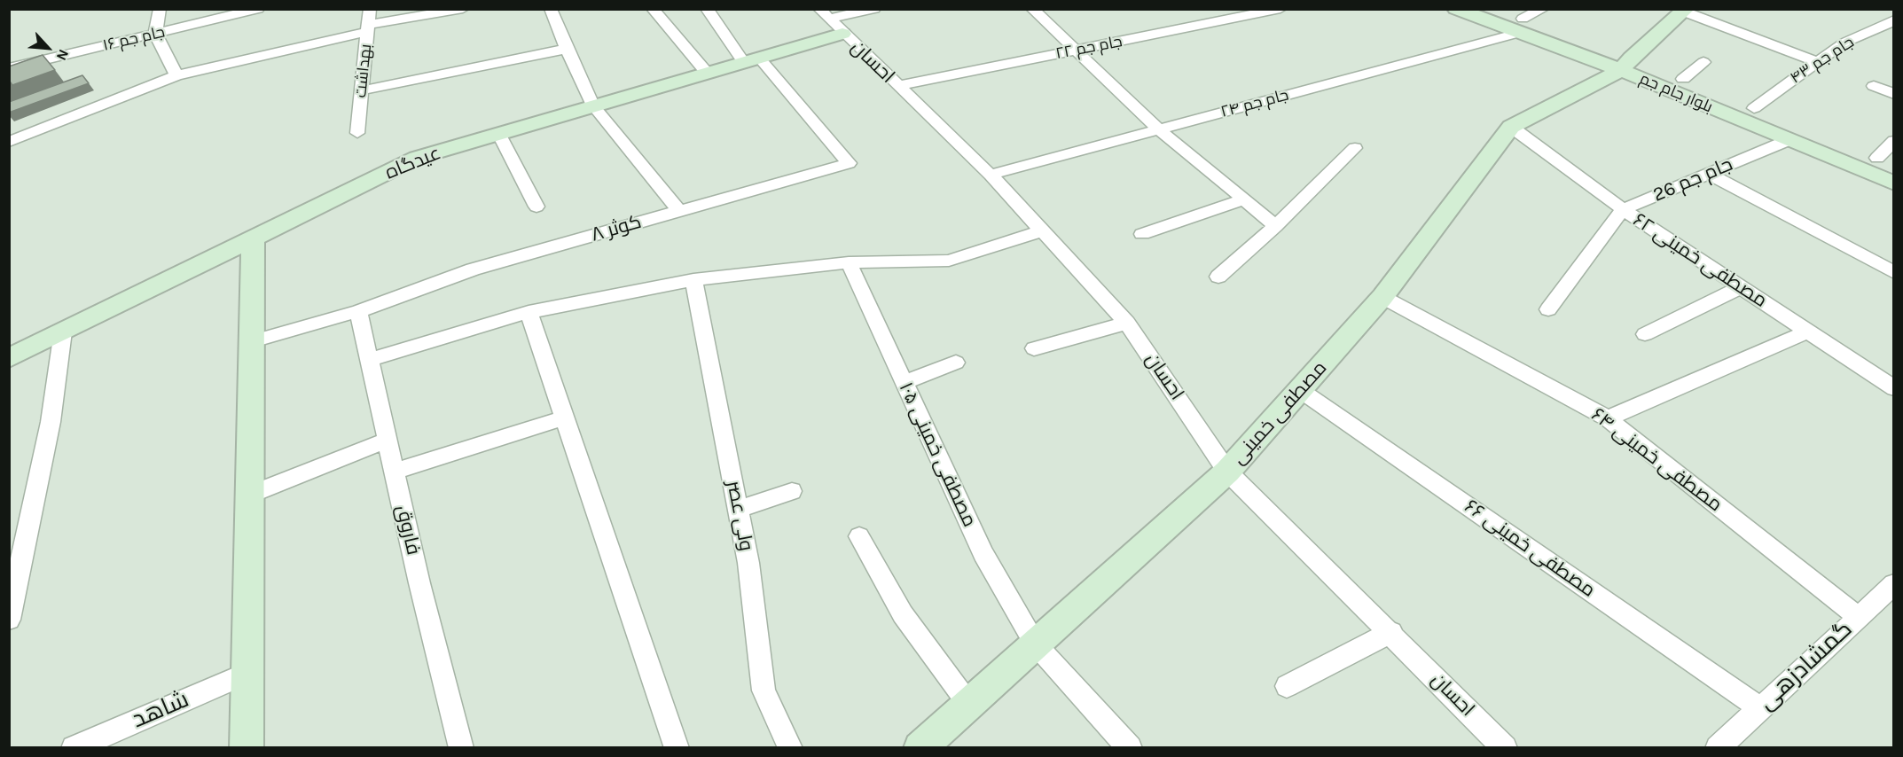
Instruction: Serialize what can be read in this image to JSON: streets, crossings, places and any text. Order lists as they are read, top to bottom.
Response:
{
  "streets": {
    "street": [
      "جام جم ۱۶",
      "جام جم ۲۲",
      "جام جم ۴۳",
      "احسان",
      "بهداشت",
      "بلوار جام جم",
      "جام جم ۲۴",
      "عیدگاه",
      "جام جم 26",
      "کوثر ۸",
      "مصطفی خمینی ۶۲",
      "مصطفی خمینی",
      "مصطفی خمینی ۱۰۵",
      "مصطفی خمینی ۶۴",
      "ولی عصر",
      "فاروق",
      "مصطفی خمینی ۶۶",
      "گمشادزهی",
      "شاهد"
    ]
  },
  "crossings": [
    ["جام جم ۲۲", "احسان"],
    ["جام جم ۴۳", "بلوار جام جم"],
    ["احسان", "جام جم ۲۴"],
    ["احسان", "عیدگاه"],
    ["احسان", "مصطفی خمینی"],
    ["بلوار جام جم", "جام جم ۲۴"],
    ["بلوار جام جم", "جام جم 26"],
    ["بلوار جام جم", "مصطفی خمینی"],
    ["عیدگاه", "کوثر ۸"],
    ["جام جم 26", "مصطفی خمینی ۶۲"],
    ["کوثر ۸", "فاروق"],
    ["مصطفی خمینی ۶۲", "مصطفی خمینی"],
    ["مصطفی خمینی", "مصطفی خمینی ۱۰۵"],
    ["مصطفی خمینی", "مصطفی خمینی ۶۴"],
    ["مصطفی خمینی", "مصطفی خمینی ۶۶"],
    ["مصطفی خمینی ۶۴", "گمشادزهی"],
    ["مصطفی خمینی ۶۶", "گمشادزهی"]
  ],
  "north": "bottom right"
}
